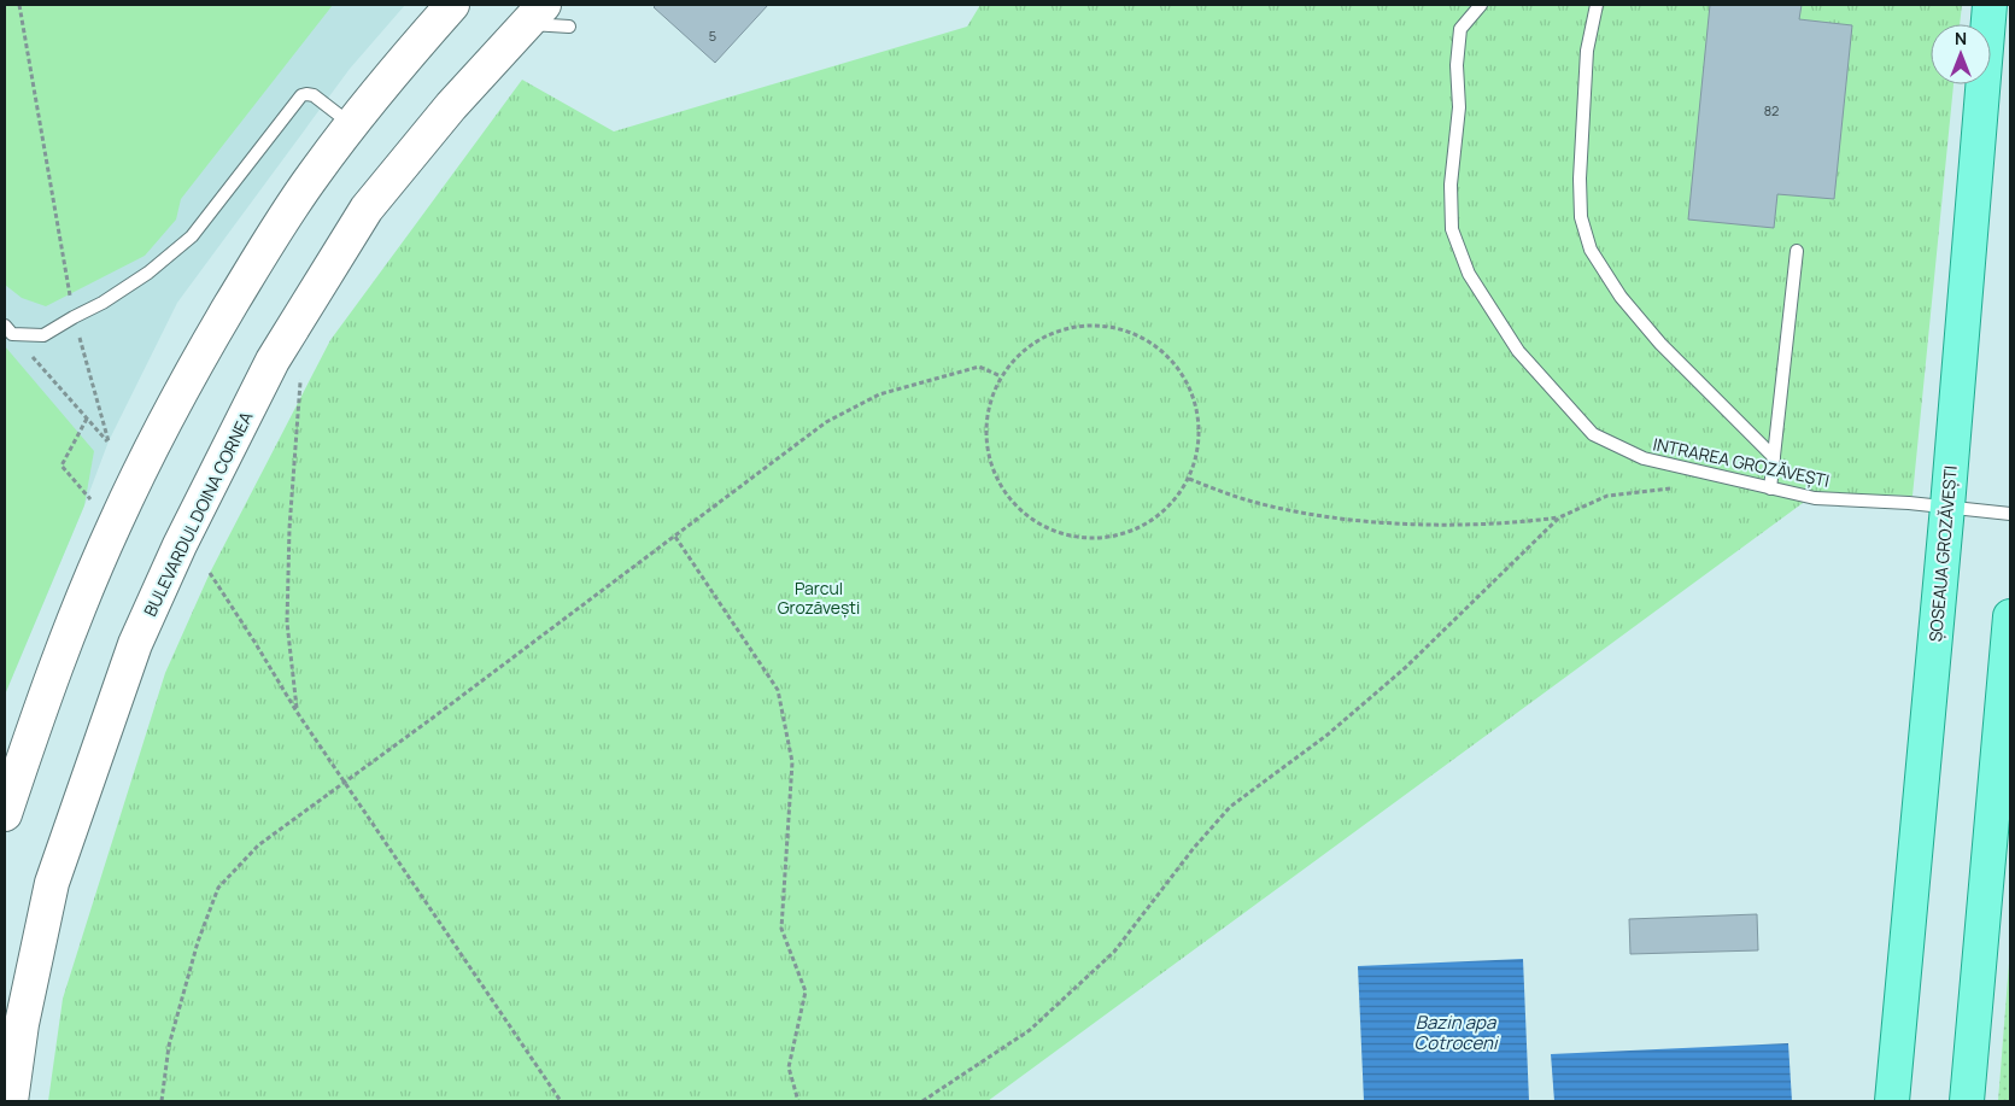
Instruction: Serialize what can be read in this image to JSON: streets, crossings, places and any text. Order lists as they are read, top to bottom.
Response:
{
  "streets": {
    "main road": ["BULEVARDUL DOINA CORNEA", "ȘOSEAUA GROZĂVEȘTI"],
    "lane": ["INTRAREA GROZĂVEȘTI"]
  },
  "crossings": [
    ["INTRAREA GROZĂVEȘTI", "ȘOSEAUA GROZĂVEȘTI"]
  ],
  "water": ["Bazin apa Cotroceni"],
  "parks": ["Parcul Grozăvești"],
  "house_numbers": ["5", "82"],
  "north": "top"
}
